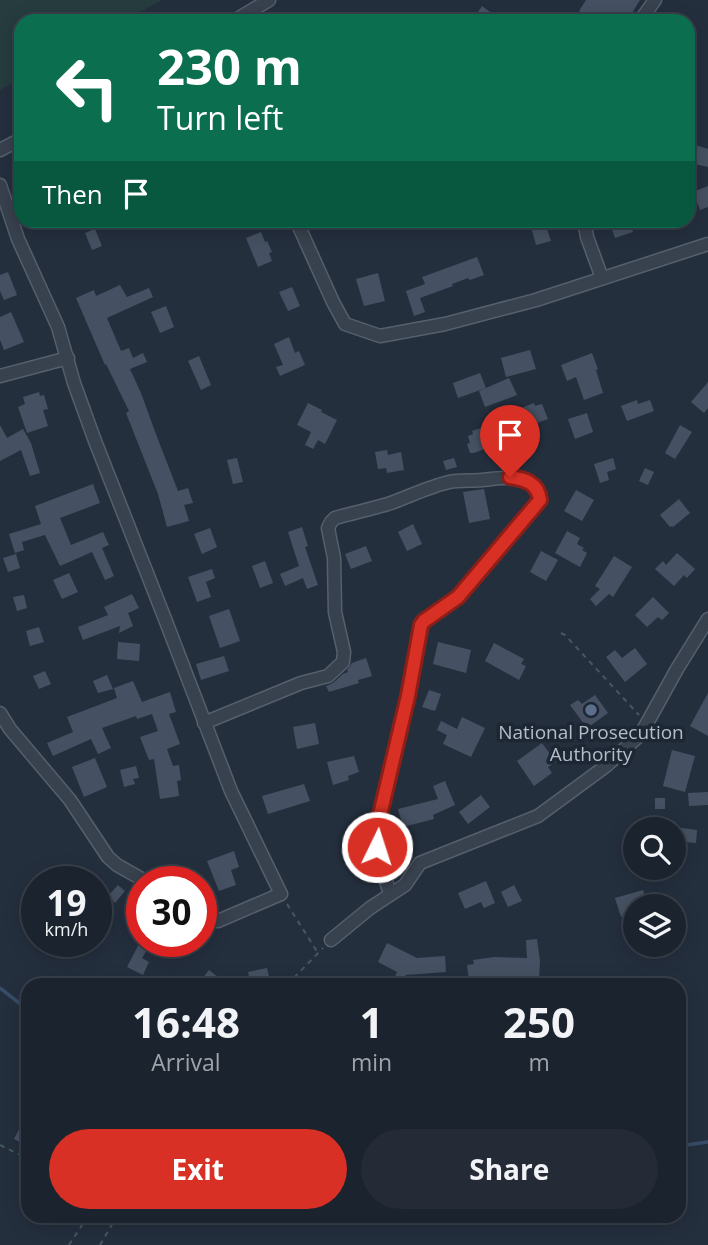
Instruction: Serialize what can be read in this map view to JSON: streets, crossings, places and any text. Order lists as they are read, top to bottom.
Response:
{
  "places": ["National Prosecution Authority"],
  "page": {
    "turn": ["230 m", "Turn left"],
    "then": "Then",
    "speed": "19 km/h",
    "limit": "30",
    "eta": [
      "16:48",
      "Arrival",
      "1",
      "min",
      "250",
      "m"
    ],
    "buttons": ["Exit", "Share"]
  }
}
